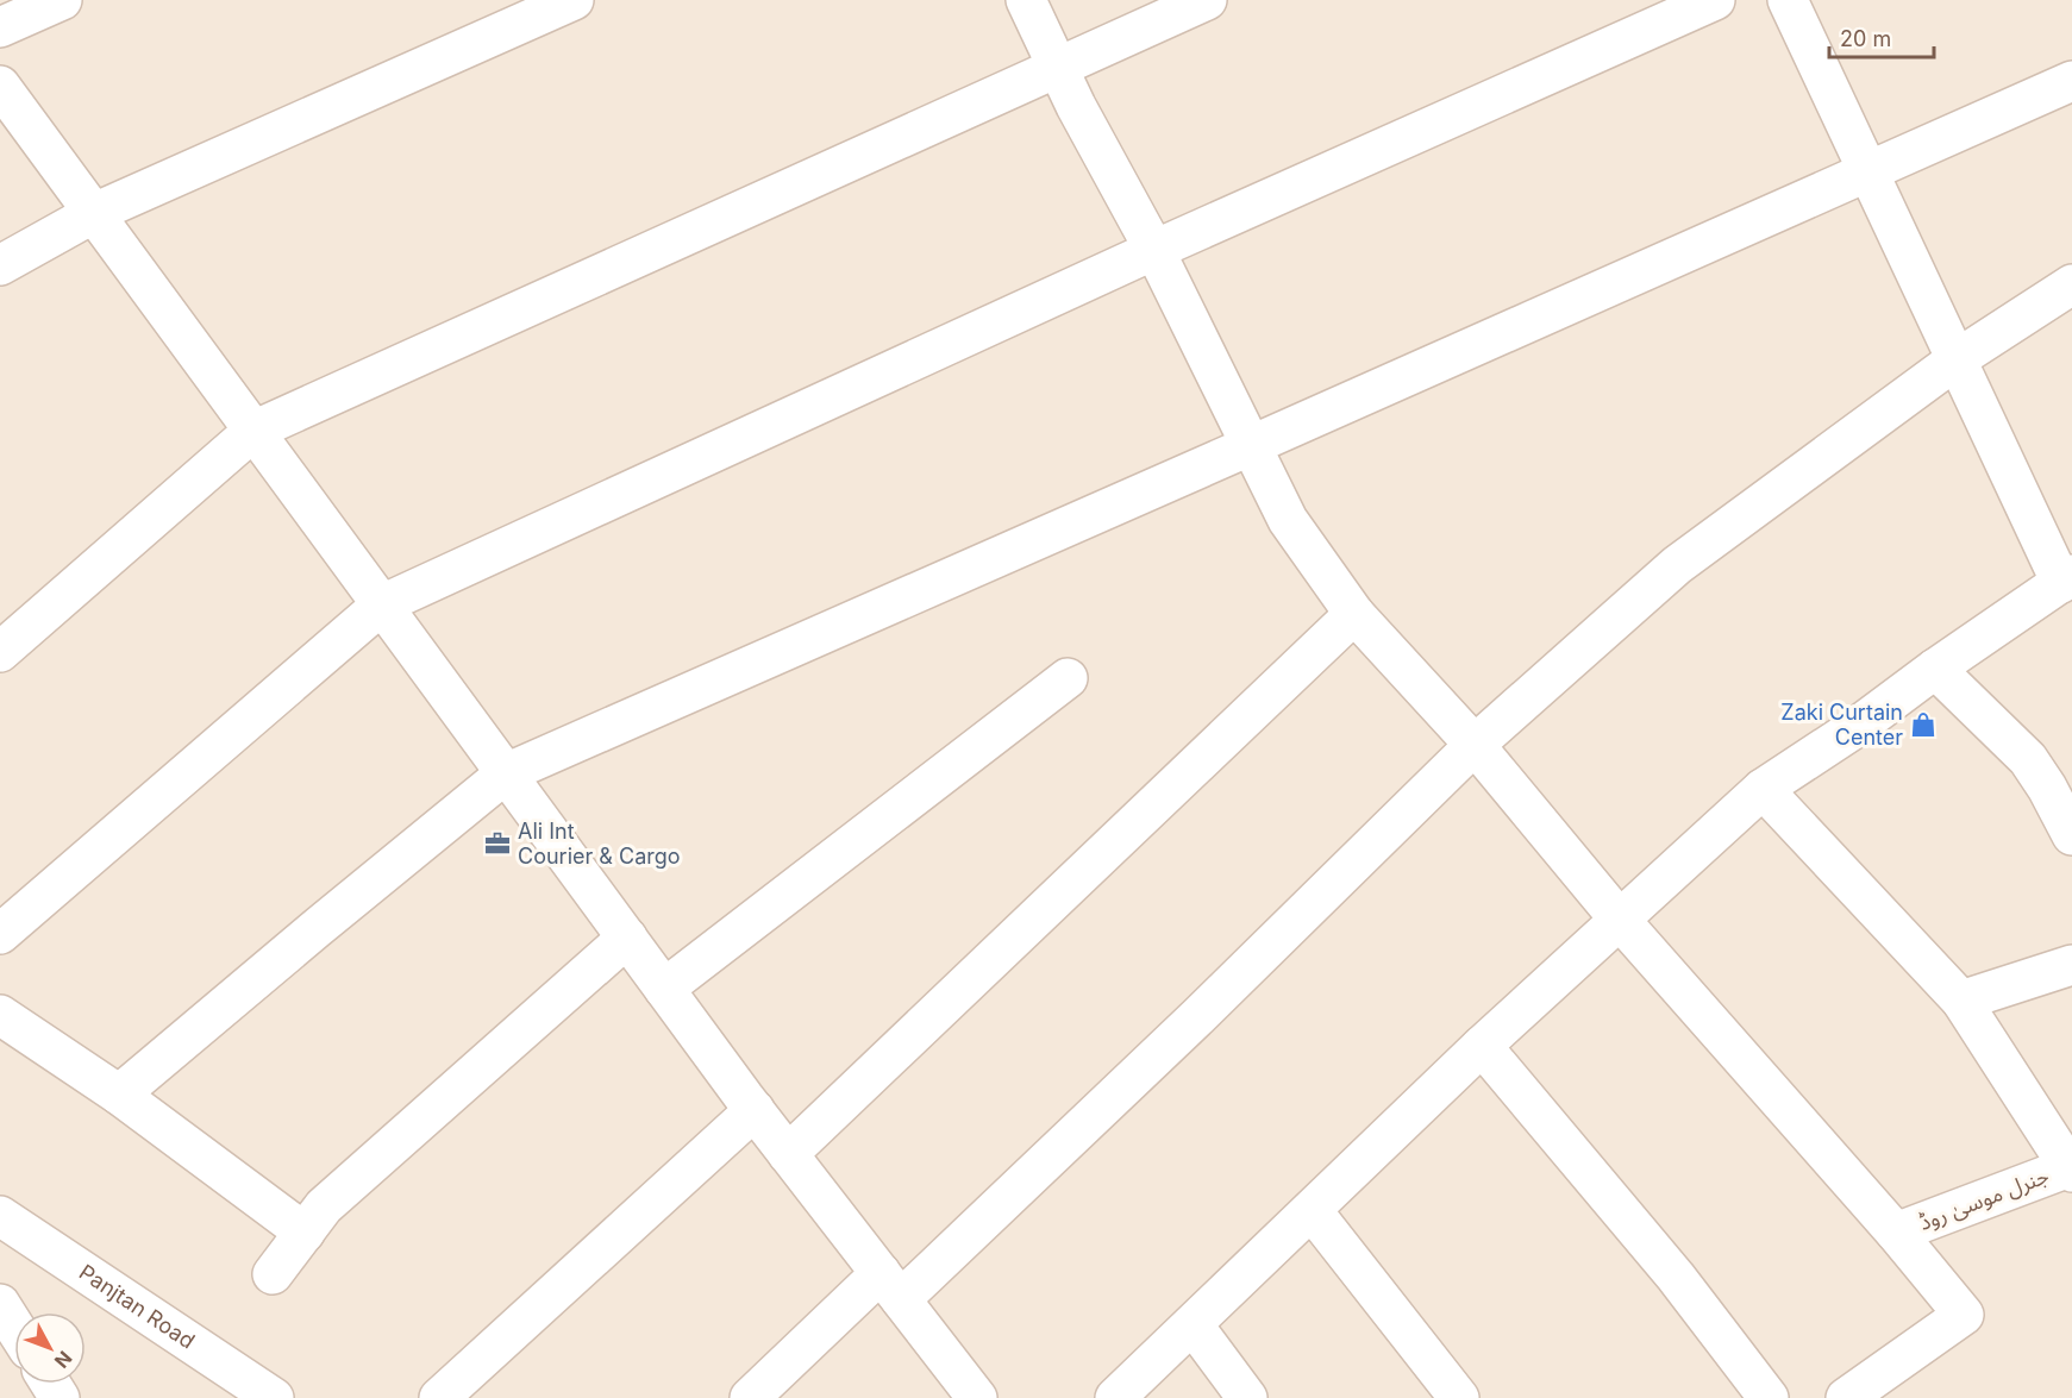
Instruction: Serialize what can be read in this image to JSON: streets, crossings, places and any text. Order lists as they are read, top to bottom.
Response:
{
  "streets": {
    "street": ["جنرل موسیٰ روڈ", "Panjtan Road"]
  },
  "places": {
    "shop": ["Zaki Curtain Center"],
    "office": ["Ali Int Courier & Cargo"]
  },
  "scale_bar": "20 m",
  "north": "bottom right"
}
